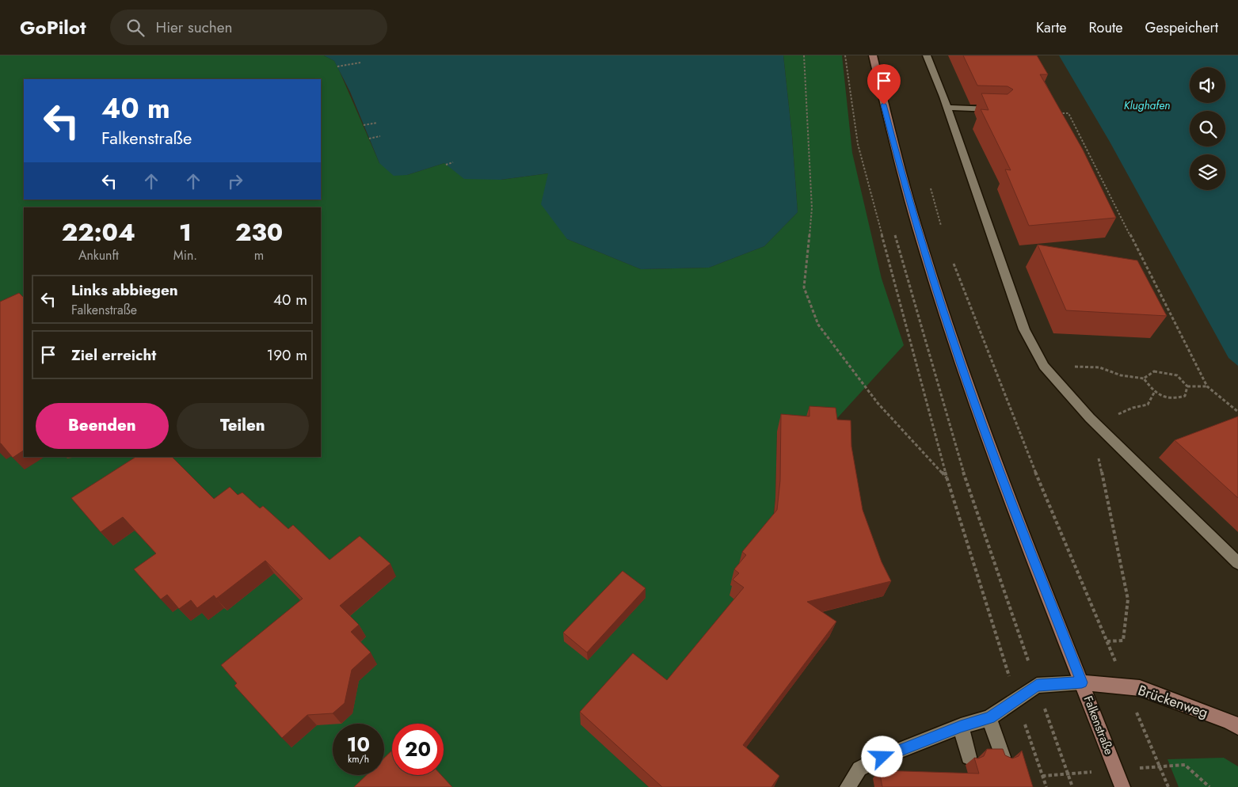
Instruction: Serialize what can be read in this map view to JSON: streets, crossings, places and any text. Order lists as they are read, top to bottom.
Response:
{
  "streets": {
    "main road": ["Brückenweg", "Falkenstraße"]
  },
  "crossings": [
    ["Brückenweg", "Falkenstraße"]
  ],
  "water": ["Klughafen"],
  "page": {
    "header": "GoPilot",
    "search": "Hier suchen",
    "nav": ["Karte", "Route", "Gespeichert"],
    "turn": ["40 m", "Falkenstraße"],
    "eta": [
      "22:04",
      "Ankunft",
      "1",
      "Min.",
      "230",
      "m"
    ],
    "list": [
      {
        "name": "Links abbiegen",
        "note": "Falkenstraße",
        "value": "40 m"
      },
      {
        "name": "Ziel erreicht",
        "value": "190 m"
      }
    ],
    "buttons": ["Beenden", "Teilen"],
    "speed": "10 km/h",
    "limit": "20"
  }
}
